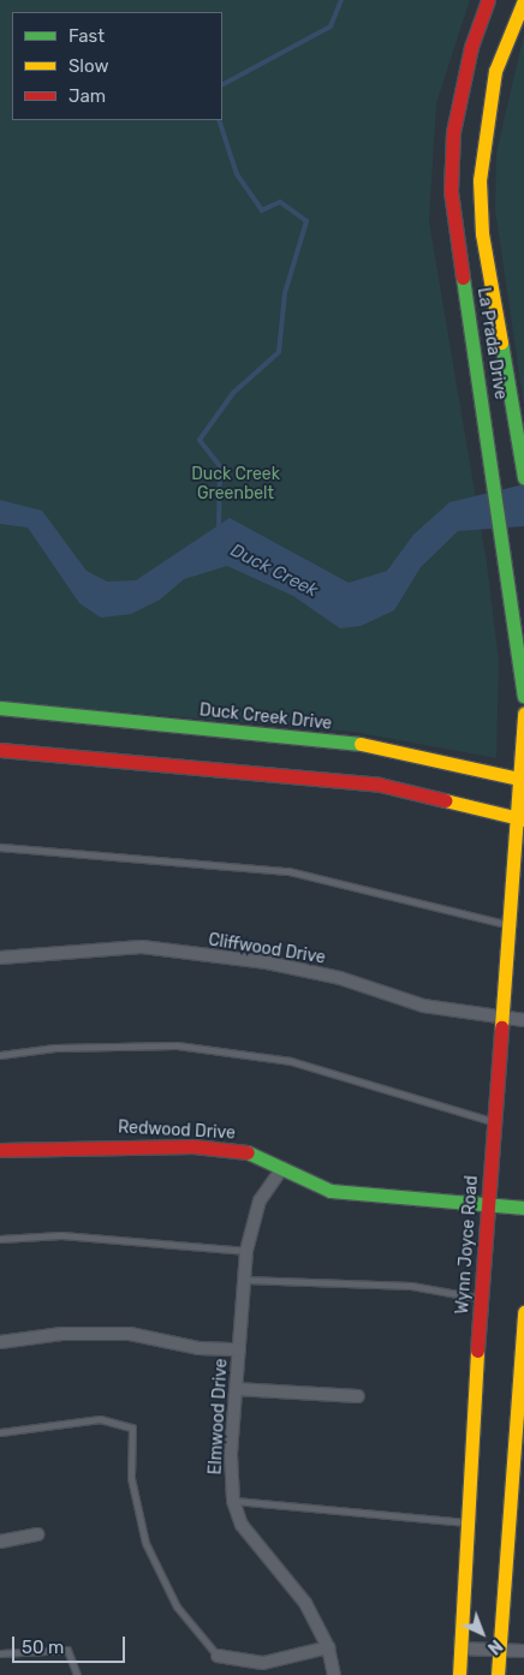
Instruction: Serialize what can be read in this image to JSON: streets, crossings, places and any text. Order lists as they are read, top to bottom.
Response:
{
  "streets": {
    "main road": [
      "La Prada Drive",
      "Duck Creek Drive",
      "Redwood Drive",
      "Wynn Joyce Road"
    ],
    "street": ["Cliffwood Drive", "Elmwood Drive"]
  },
  "crossings": [
    ["Cliffwood Drive", "Wynn Joyce Road"],
    ["Redwood Drive", "Wynn Joyce Road"],
    ["Redwood Drive", "Elmwood Drive"]
  ],
  "water": ["Duck Creek"],
  "parks": ["Duck Creek Greenbelt"],
  "legend": ["Fast", "Slow", "Jam"],
  "scale_bar": "50 m",
  "north": "bottom right"
}
